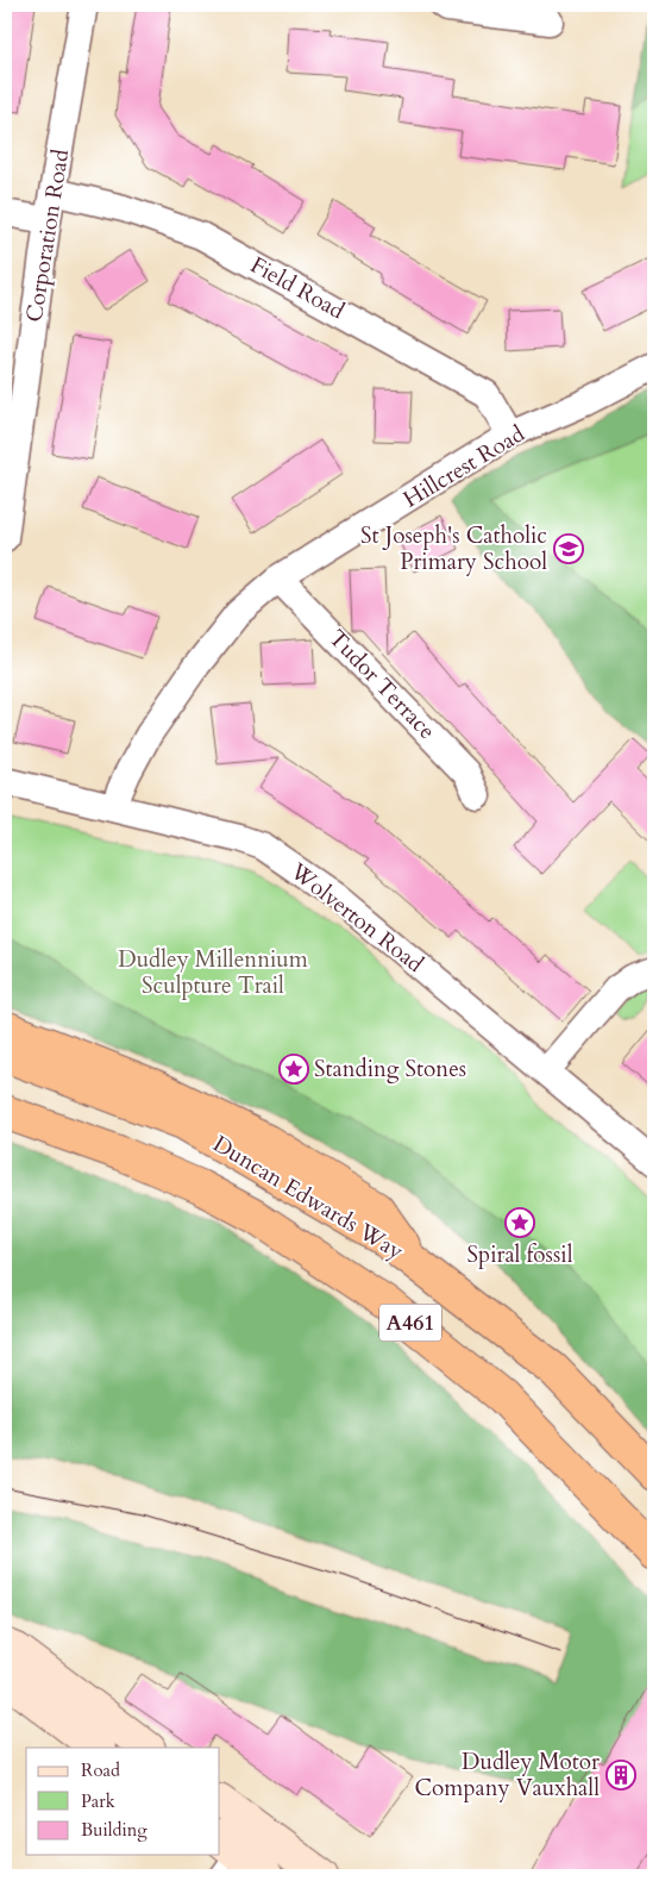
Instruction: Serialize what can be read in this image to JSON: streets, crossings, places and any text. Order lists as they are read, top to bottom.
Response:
{
  "streets": {
    "highway": ["Duncan Edwards Way", "A461"],
    "street": [
      "Corporation Road",
      "Field Road",
      "Hillcrest Road",
      "Tudor Terrace",
      "Wolverton Road"
    ]
  },
  "crossings": [
    ["Corporation Road", "Field Road"],
    ["Field Road", "Hillcrest Road"],
    ["Hillcrest Road", "Tudor Terrace"],
    ["Hillcrest Road", "Wolverton Road"]
  ],
  "parks": ["Dudley Millennium Sculpture Trail"],
  "places": {
    "school or university": ["St Joseph's Catholic Primary School"],
    "place": ["Standing Stones", "Spiral fossil"],
    "building": ["Dudley Motor Company Vauxhall"]
  },
  "legend": ["Road", "Park", "Building"]
}
